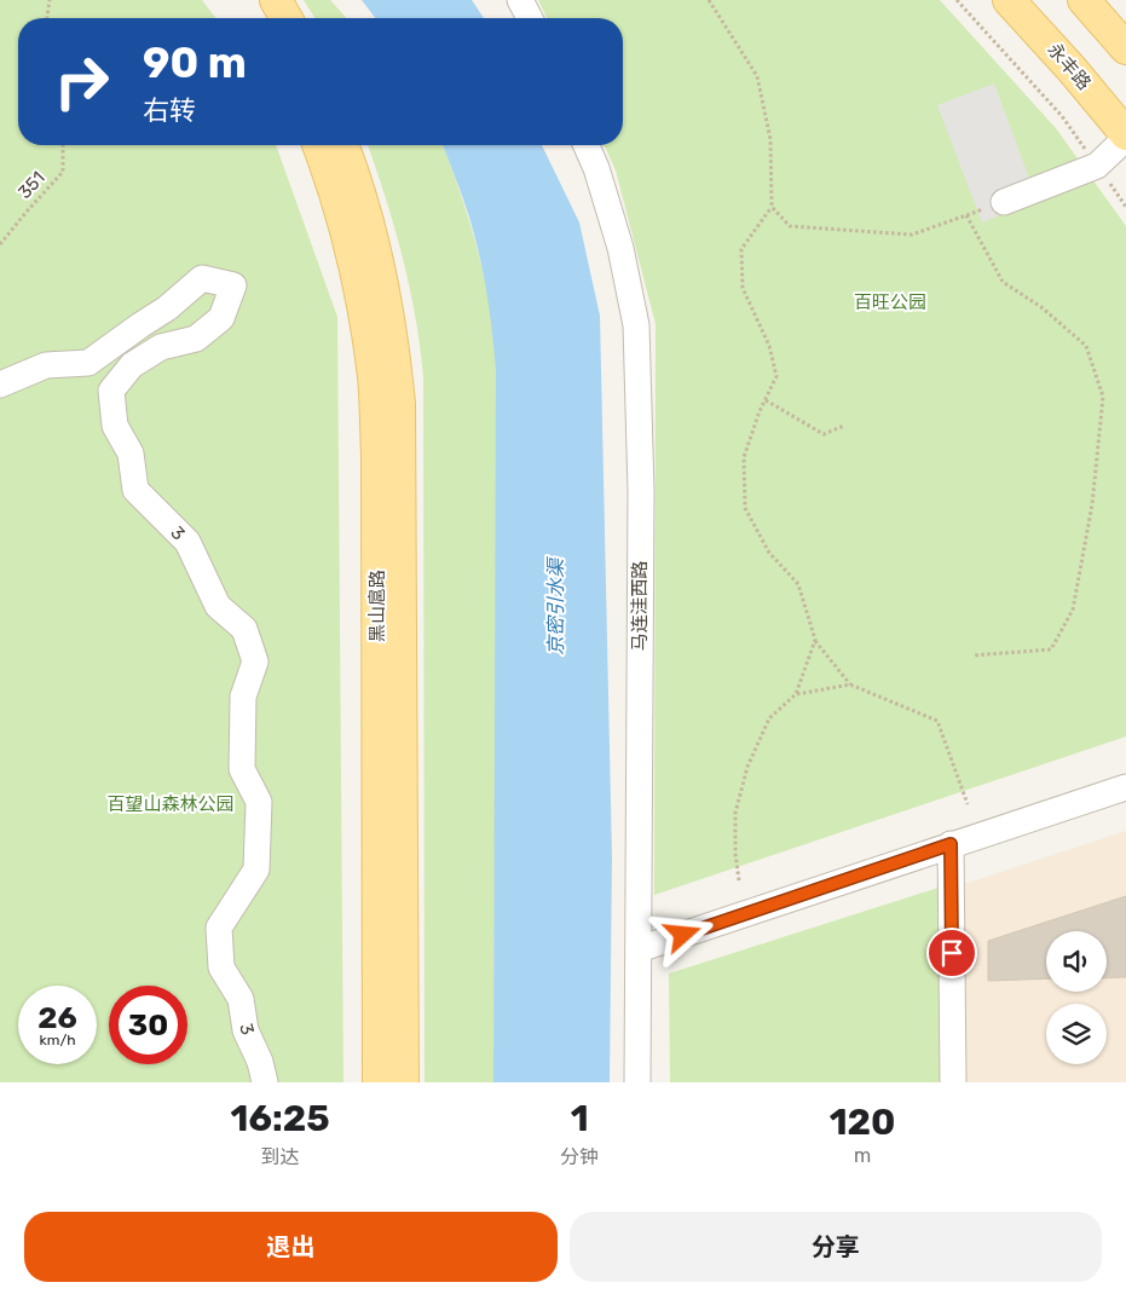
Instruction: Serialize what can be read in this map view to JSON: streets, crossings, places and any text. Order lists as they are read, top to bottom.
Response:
{
  "streets": {
    "main road": ["永丰路", "黑山扈路"],
    "street": ["3", "马连洼西路"],
    "path": ["351"]
  },
  "water": ["京密引水渠"],
  "parks": ["百旺公园", "百望山森林公园"],
  "page": {
    "turn": ["90 m", "右转"],
    "speed": "26 km/h",
    "limit": "30",
    "eta": [
      "16:25",
      "到达",
      "1",
      "分钟",
      "120",
      "m"
    ],
    "buttons": ["退出", "分享"]
  }
}
